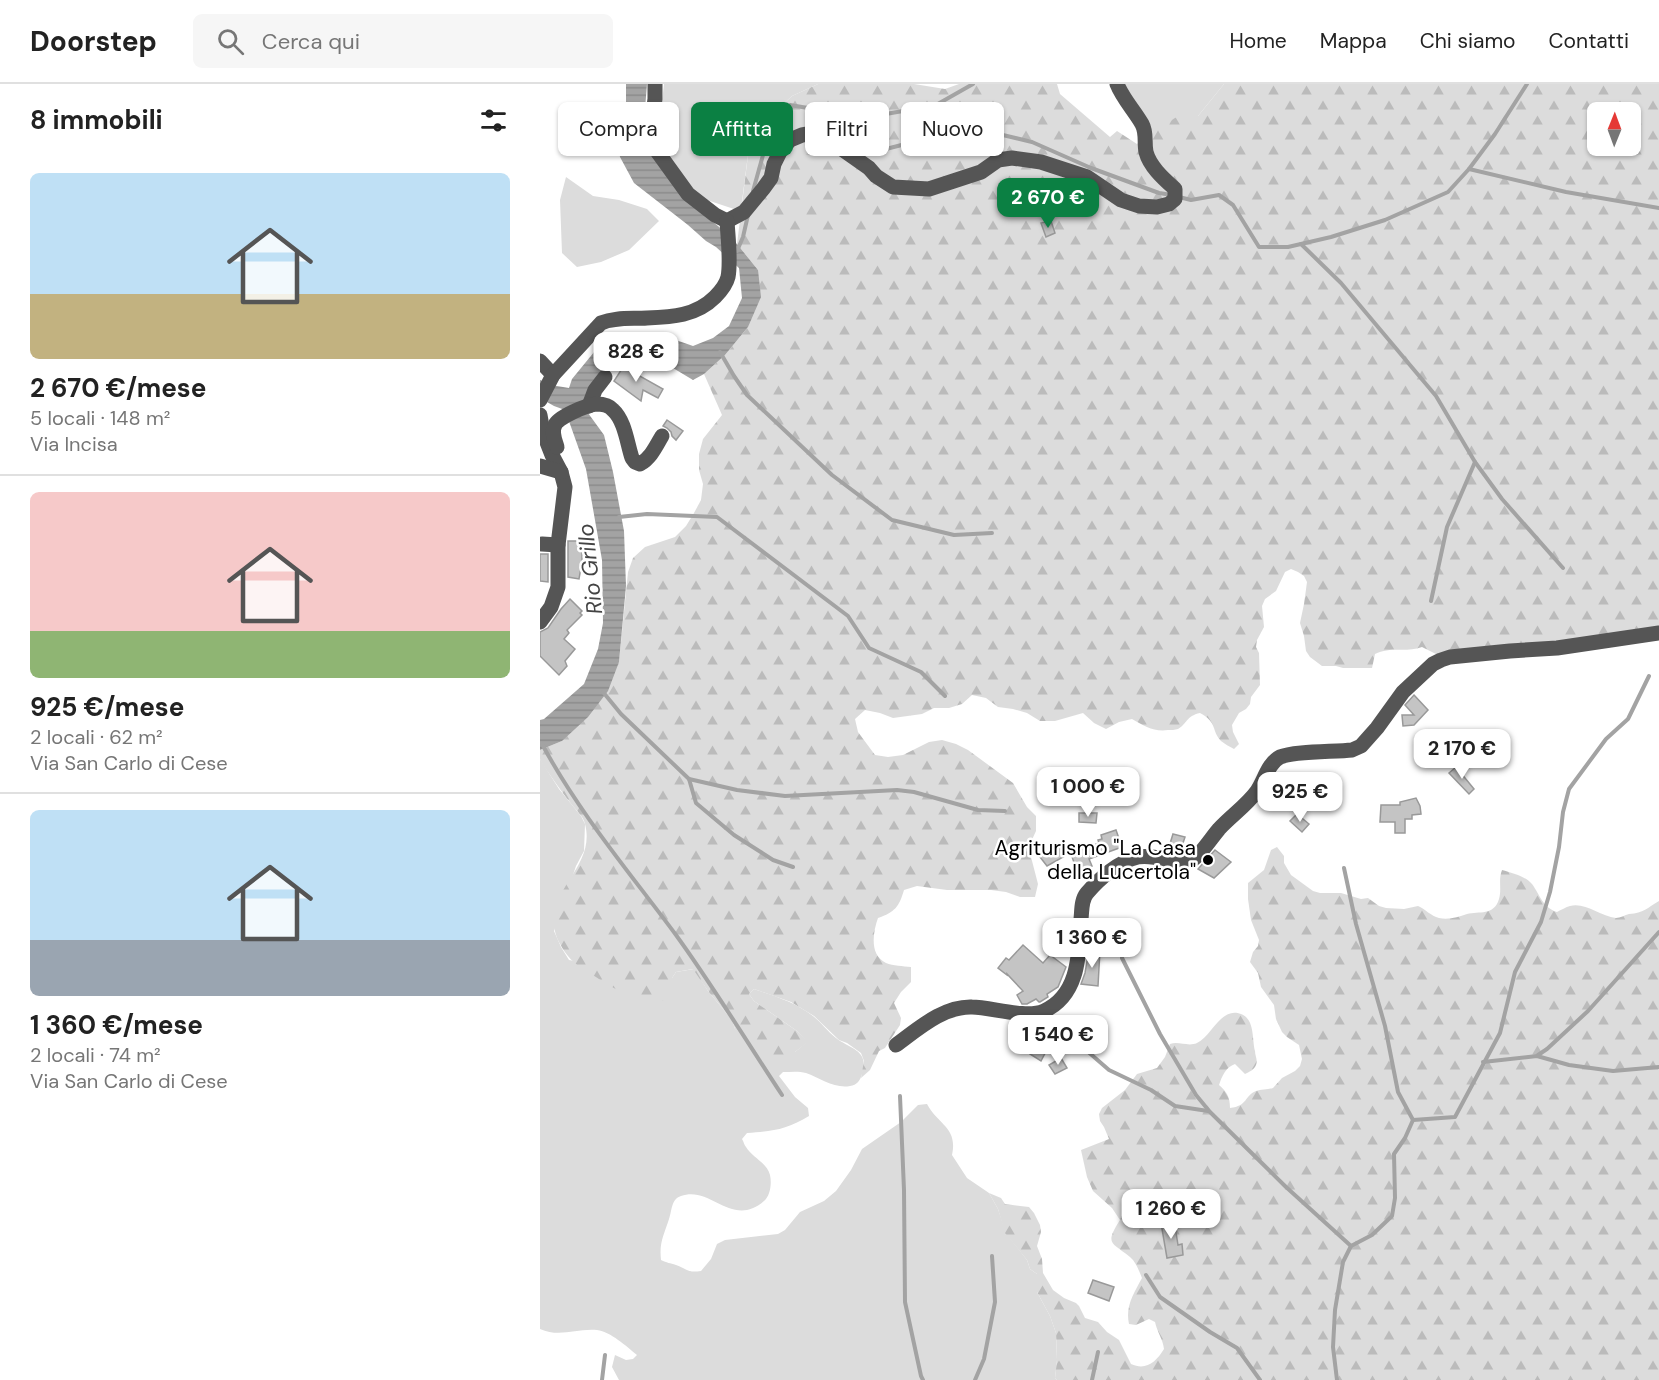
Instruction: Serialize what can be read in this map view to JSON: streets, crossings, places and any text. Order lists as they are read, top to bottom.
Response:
{
  "water": ["Rio Grillo"],
  "places": ["Agriturismo \"La Casa della Lucertola\""],
  "north": "top",
  "page": {
    "header": "Doorstep",
    "search": "Cerca qui",
    "nav": [
      "Home",
      "Mappa",
      "Chi siamo",
      "Contatti"
    ],
    "heading": "8 immobili",
    "chip": [
      "Compra",
      "Affitta",
      "Filtri",
      "Nuovo"
    ],
    "list": [
      {
        "name": "2 670 €/mese",
        "note": "5 locali · 148 m² · Via Incisa"
      },
      {
        "name": "925 €/mese",
        "note": "2 locali · 62 m² · Via San Carlo di Cese"
      },
      {
        "name": "1 360 €/mese",
        "note": "2 locali · 74 m² · Via San Carlo di Cese"
      }
    ],
    "price": [
      "2 670 €",
      "828 €",
      "2 170 €",
      "1 000 €",
      "925 €",
      "1 360 €",
      "1 540 €",
      "1 260 €"
    ]
  }
}
